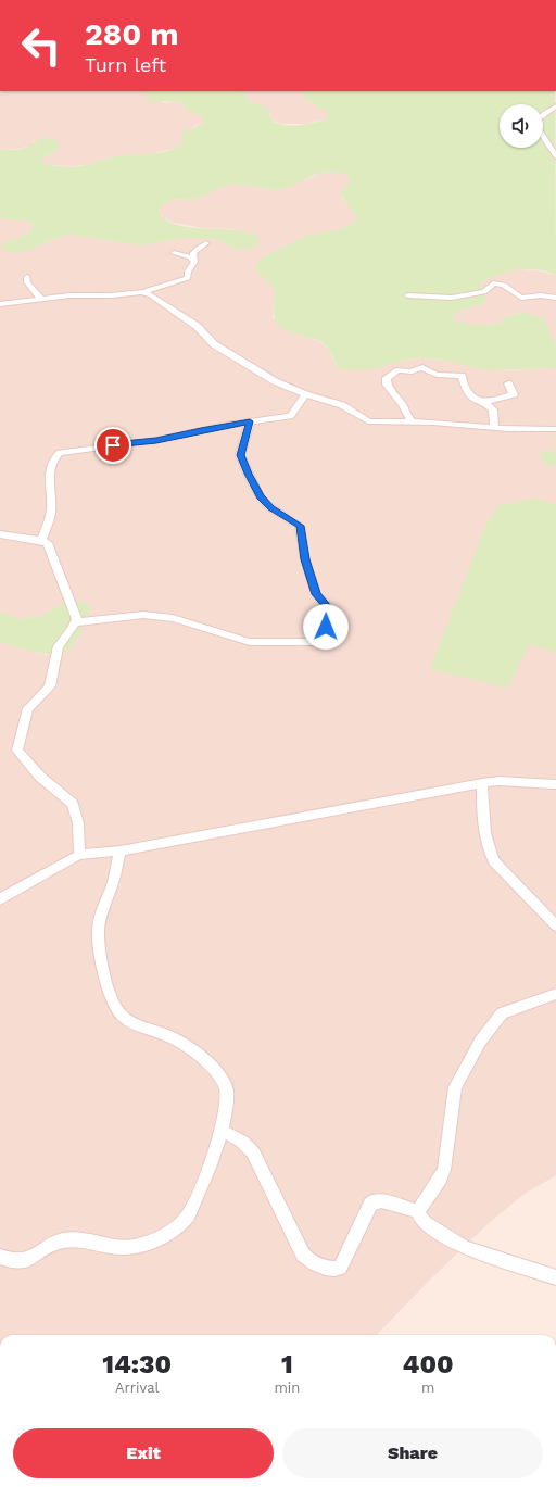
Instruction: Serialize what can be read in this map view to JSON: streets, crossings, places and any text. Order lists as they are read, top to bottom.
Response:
{
  "page": {
    "turn": ["280 m", "Turn left"],
    "eta": [
      "14:30",
      "Arrival",
      "1",
      "min",
      "400",
      "m"
    ],
    "buttons": ["Exit", "Share"]
  }
}
